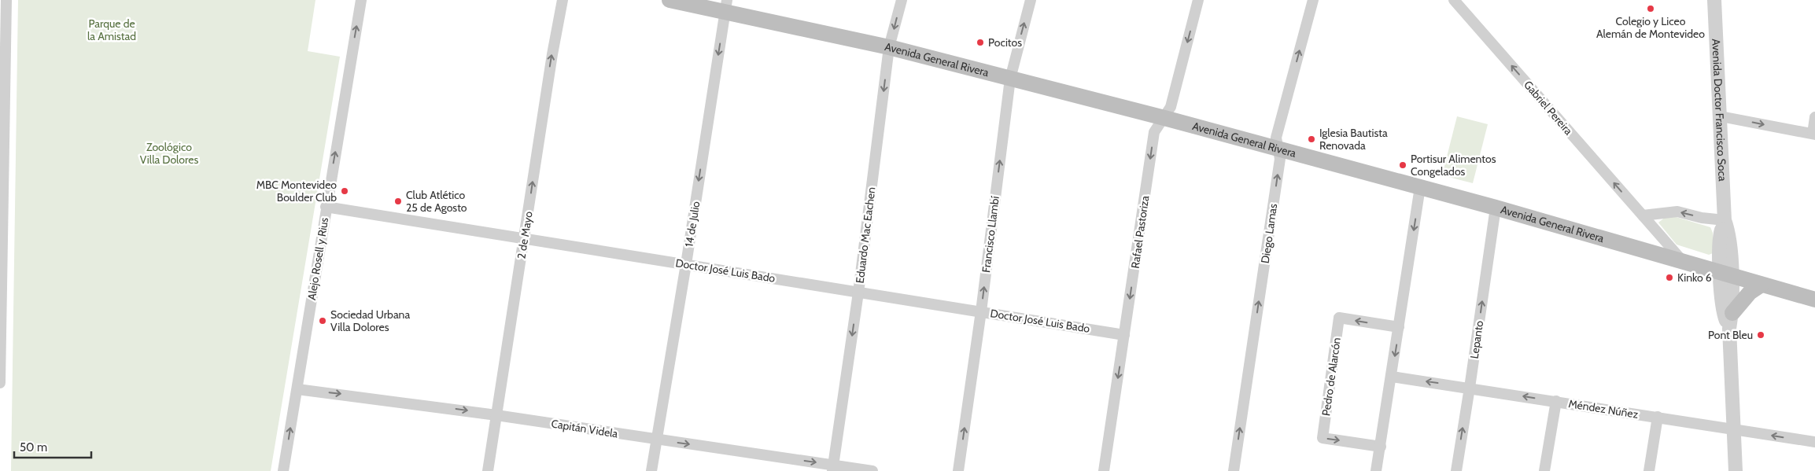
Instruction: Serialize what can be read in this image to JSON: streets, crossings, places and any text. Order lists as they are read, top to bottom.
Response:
{
  "streets": {
    "main road": ["Avenida General Rivera"],
    "street": [
      "Gabriel Pereira",
      "Avenida Doctor Francisco Soca",
      "14 de Julio",
      "Rafael Pastoriza",
      "Diego Lamas",
      "Francisco Llambí",
      "2 de Mayo",
      "Eduardo Mac Eachen",
      "Alejo Rosell y Rius",
      "Doctor José Luis Bado",
      "Lepanto",
      "Pedro de Alarcón",
      "Méndez Núñez",
      "Capitán Videla"
    ]
  },
  "crossings": [
    ["Avenida General Rivera", "Gabriel Pereira"],
    ["Avenida General Rivera", "Avenida Doctor Francisco Soca"],
    ["Avenida General Rivera", "14 de Julio"],
    ["Avenida General Rivera", "Rafael Pastoriza"],
    ["Avenida General Rivera", "Diego Lamas"],
    ["Avenida General Rivera", "Francisco Llambí"],
    ["Avenida General Rivera", "Eduardo Mac Eachen"],
    ["Avenida General Rivera", "Lepanto"],
    ["Avenida Doctor Francisco Soca", "Méndez Núñez"],
    ["14 de Julio", "Doctor José Luis Bado"],
    ["14 de Julio", "Capitán Videla"],
    ["Rafael Pastoriza", "Doctor José Luis Bado"],
    ["Francisco Llambí", "Doctor José Luis Bado"],
    ["2 de Mayo", "Doctor José Luis Bado"],
    ["2 de Mayo", "Capitán Videla"],
    ["Eduardo Mac Eachen", "Doctor José Luis Bado"],
    ["Eduardo Mac Eachen", "Capitán Videla"],
    ["Alejo Rosell y Rius", "Doctor José Luis Bado"],
    ["Alejo Rosell y Rius", "Capitán Videla"],
    ["Lepanto", "Méndez Núñez"]
  ],
  "one_way": [
    "Gabriel Pereira",
    "14 de Julio",
    "Rafael Pastoriza",
    "Diego Lamas",
    "Francisco Llambí",
    "2 de Mayo",
    "Eduardo Mac Eachen",
    "Alejo Rosell y Rius",
    "Méndez Núñez",
    "Capitán Videla"
  ],
  "parks": ["Parque de la Amistad", "Zoológico Villa Dolores"],
  "places": [
    "Colegio y Liceo Alemán de Montevideo",
    "Pocitos",
    "Iglesia Bautista Renovada",
    "Portisur Alimentos Congelados",
    "MBC Montevideo Boulder Club",
    "Club Atlético 25 de Agosto",
    "Kinko 6",
    "Sociedad Urbana Villa Dolores",
    "Pont Bleu"
  ],
  "scale_bar": "50 m"
}
